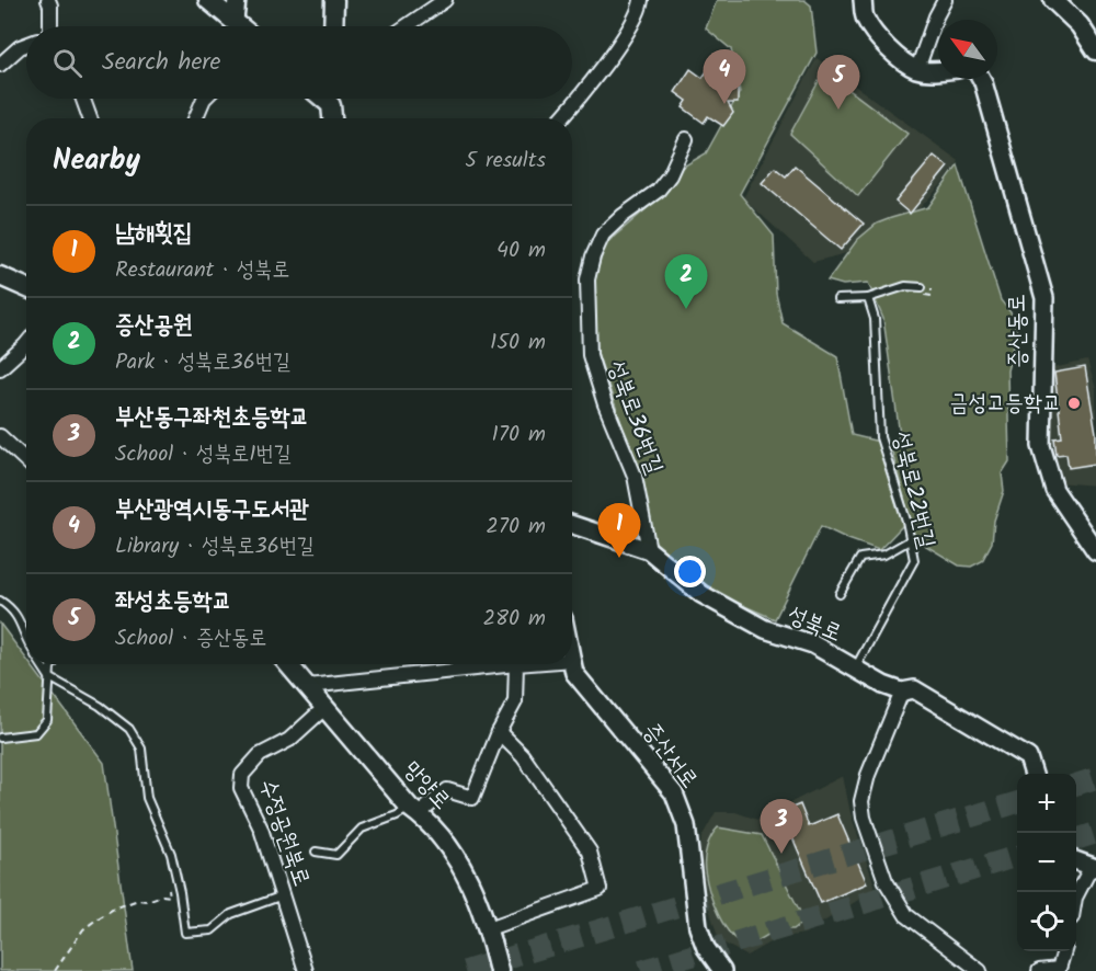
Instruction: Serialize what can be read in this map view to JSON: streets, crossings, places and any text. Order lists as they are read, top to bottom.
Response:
{
  "streets": {
    "main road": ["망양로"],
    "street": [
      "증산동로",
      "성북로36번길",
      "성북로",
      "증산서로",
      "수정공원북로"
    ],
    "lane": ["성북로22번길"]
  },
  "crossings": [
    ["성북로36번길", "성북로"],
    ["성북로22번길", "성북로"],
    ["망양로", "수정공원북로"]
  ],
  "places": ["금성고등학교"],
  "north": "top left",
  "page": {
    "search": "Search here",
    "pins": [
      "4",
      "5",
      "2",
      "1",
      "3"
    ],
    "heading": ["Nearby", "5 results"],
    "list": [
      {
        "mark": "1",
        "name": "남해횟집",
        "note": "Restaurant · 성북로",
        "value": "40 m"
      },
      {
        "mark": "2",
        "name": "증산공원",
        "note": "Park · 성북로36번길",
        "value": "150 m"
      },
      {
        "mark": "3",
        "name": "부산동구좌천초등학교",
        "note": "School · 성북로1번길",
        "value": "170 m"
      },
      {
        "mark": "4",
        "name": "부산광역시동구도서관",
        "note": "Library · 성북로36번길",
        "value": "270 m"
      },
      {
        "mark": "5",
        "name": "좌성초등학교",
        "note": "School · 증산동로",
        "value": "280 m"
      }
    ],
    "map_buttons": ["+", "−"]
  }
}
